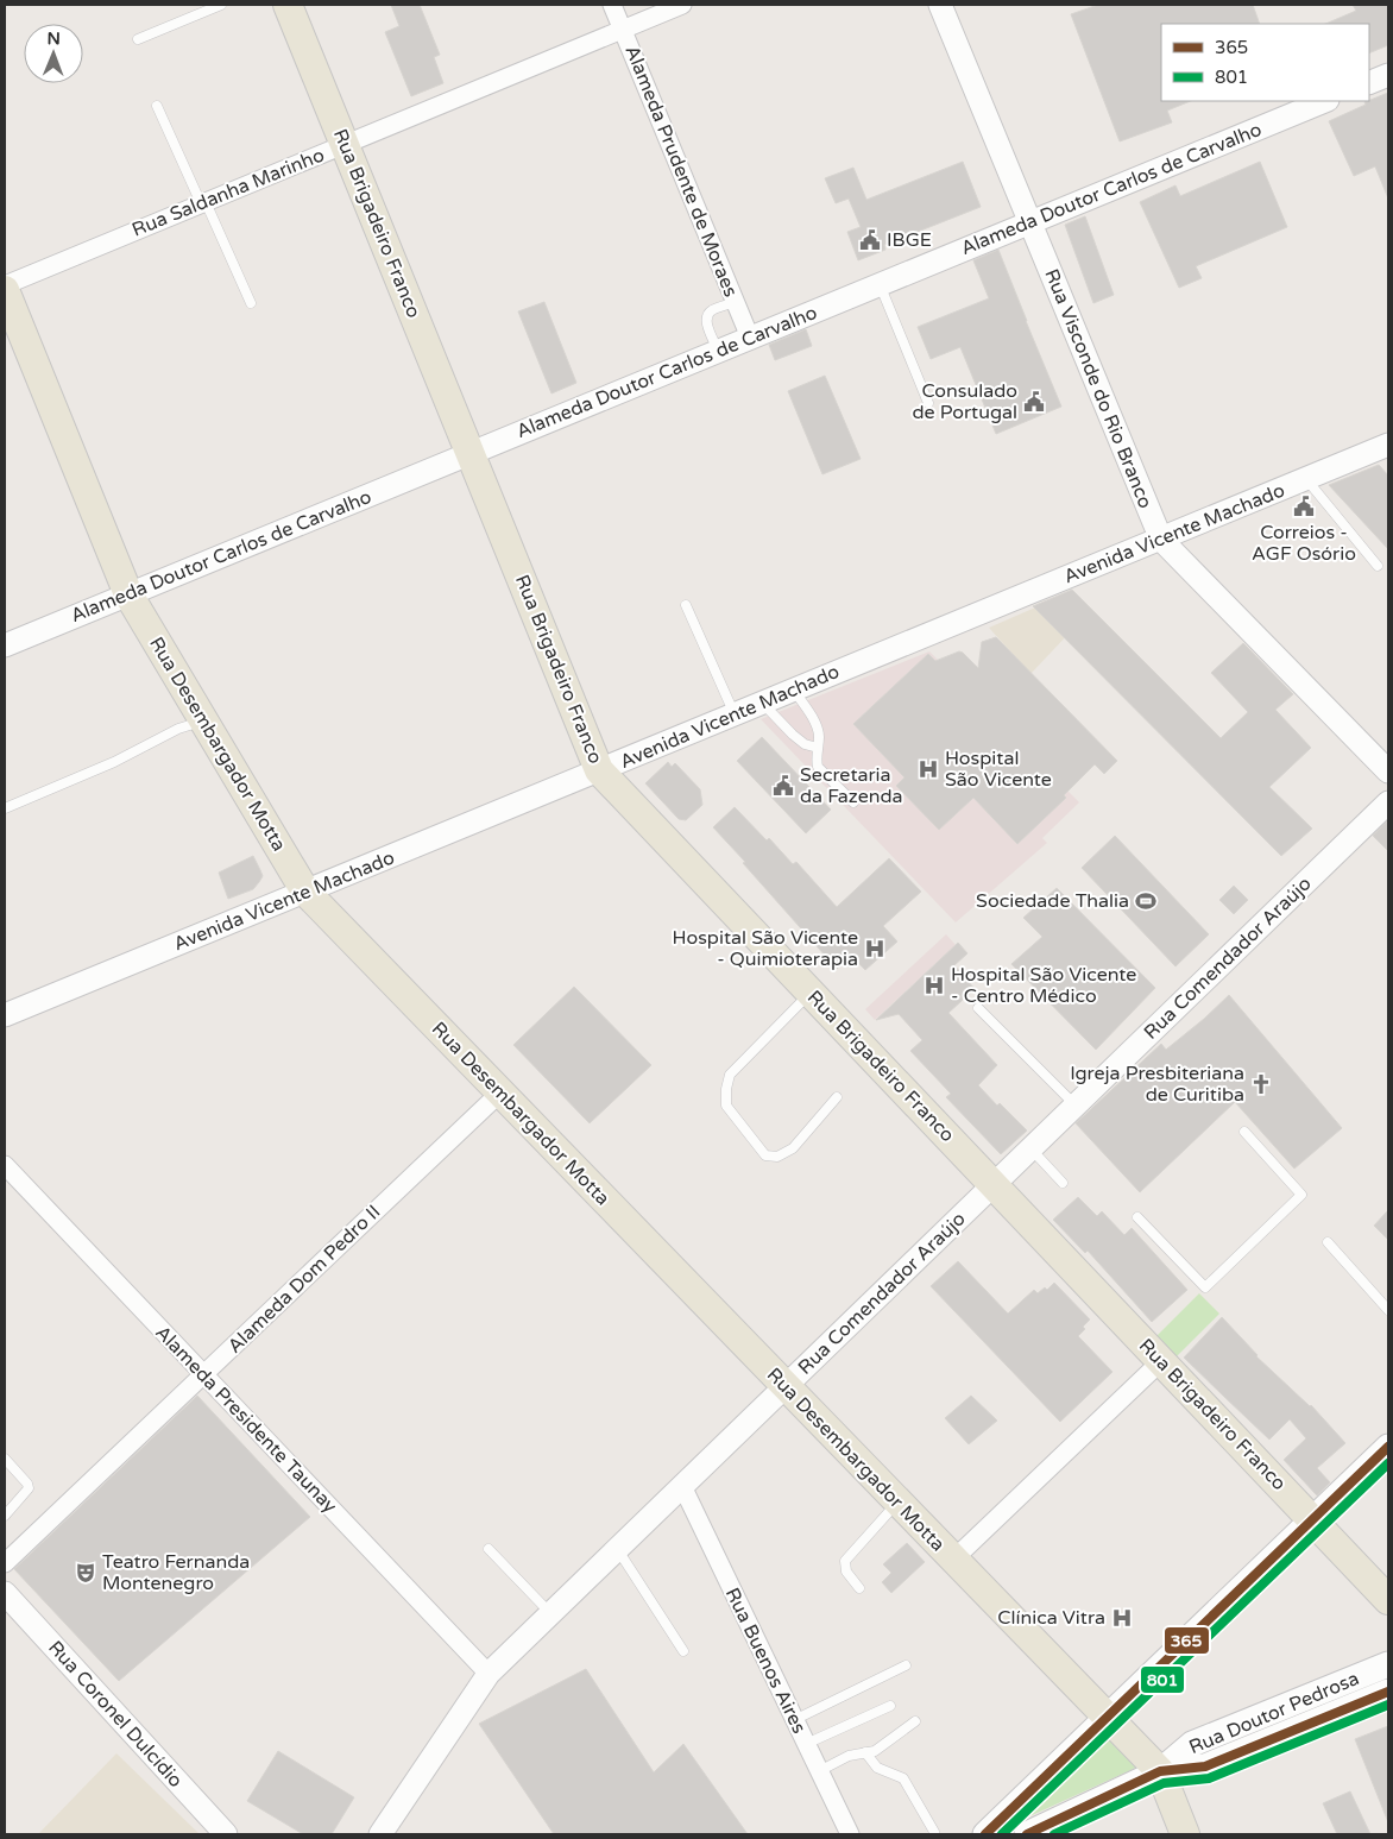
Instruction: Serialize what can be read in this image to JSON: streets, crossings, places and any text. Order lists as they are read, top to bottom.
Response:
{
  "streets": {
    "main road": ["Rua Brigadeiro Franco", "Rua Desembargador Motta", "Rua Doutor Pedrosa"],
    "street": [
      "Alameda Prudente de Moraes",
      "Alameda Doutor Carlos de Carvalho",
      "Rua Saldanha Marinho",
      "Rua Visconde do Rio Branco",
      "Avenida Vicente Machado",
      "Rua Comendador Araújo",
      "Alameda Dom Pedro II",
      "Alameda Presidente Taunay",
      "Rua Buenos Aires",
      "Rua Coronel Dulcídio"
    ]
  },
  "crossings": [
    ["Alameda Prudente de Moraes", "Alameda Doutor Carlos de Carvalho"],
    ["Alameda Prudente de Moraes", "Rua Saldanha Marinho"],
    ["Alameda Doutor Carlos de Carvalho", "Rua Brigadeiro Franco"],
    ["Alameda Doutor Carlos de Carvalho", "Rua Visconde do Rio Branco"],
    ["Alameda Doutor Carlos de Carvalho", "Rua Desembargador Motta"],
    ["Rua Saldanha Marinho", "Rua Brigadeiro Franco"],
    ["Rua Saldanha Marinho", "Rua Desembargador Motta"],
    ["Rua Brigadeiro Franco", "Avenida Vicente Machado"],
    ["Rua Brigadeiro Franco", "Rua Comendador Araújo"],
    ["Rua Visconde do Rio Branco", "Avenida Vicente Machado"],
    ["Avenida Vicente Machado", "Rua Desembargador Motta"],
    ["Rua Desembargador Motta", "Rua Comendador Araújo"],
    ["Rua Desembargador Motta", "Alameda Dom Pedro II"],
    ["Rua Desembargador Motta", "Rua Doutor Pedrosa"],
    ["Rua Comendador Araújo", "Alameda Presidente Taunay"],
    ["Rua Comendador Araújo", "Rua Buenos Aires"],
    ["Alameda Dom Pedro II", "Alameda Presidente Taunay"]
  ],
  "places": {
    "public building": [
      "IBGE",
      "Consulado de Portugal",
      "Correios - AGF Osório",
      "Secretaria da Fazenda"
    ],
    "hospital": [
      "Hospital São Vicente",
      "Hospital São Vicente - Quimioterapia",
      "Hospital São Vicente - Centro Médico",
      "Clínica Vitra"
    ],
    "sports": ["Sociedade Thalia"],
    "church": ["Igreja Presbiteriana de Curitiba"],
    "theatre": ["Teatro Fernanda Montenegro"]
  },
  "lines": ["transit line 365", "transit line 801"],
  "legend": ["365", "801"],
  "north": "top"
}
